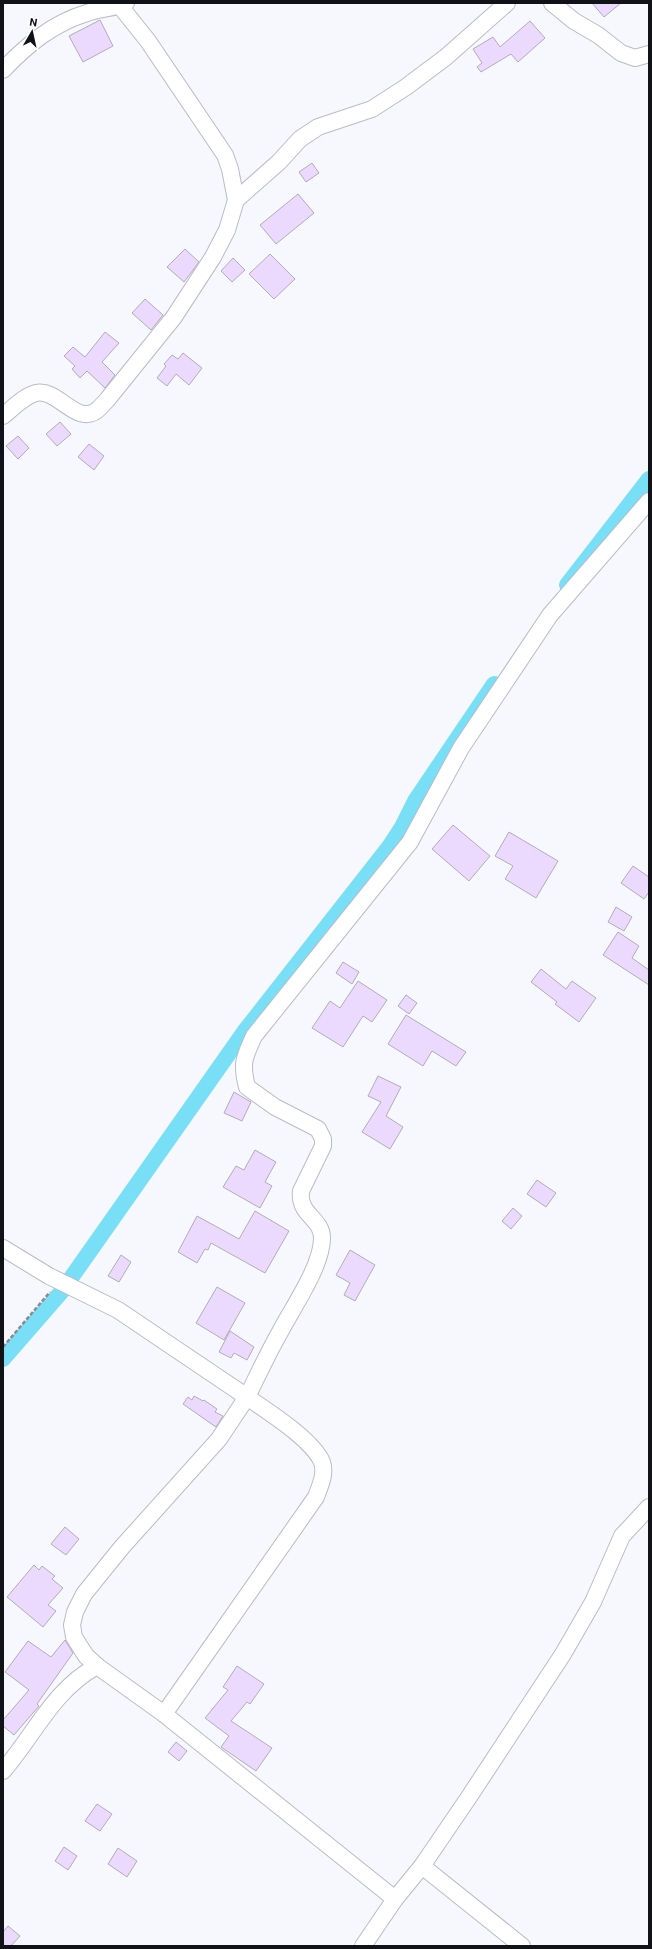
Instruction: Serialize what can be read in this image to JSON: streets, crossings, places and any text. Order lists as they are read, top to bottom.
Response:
{
  "north": "top"
}
